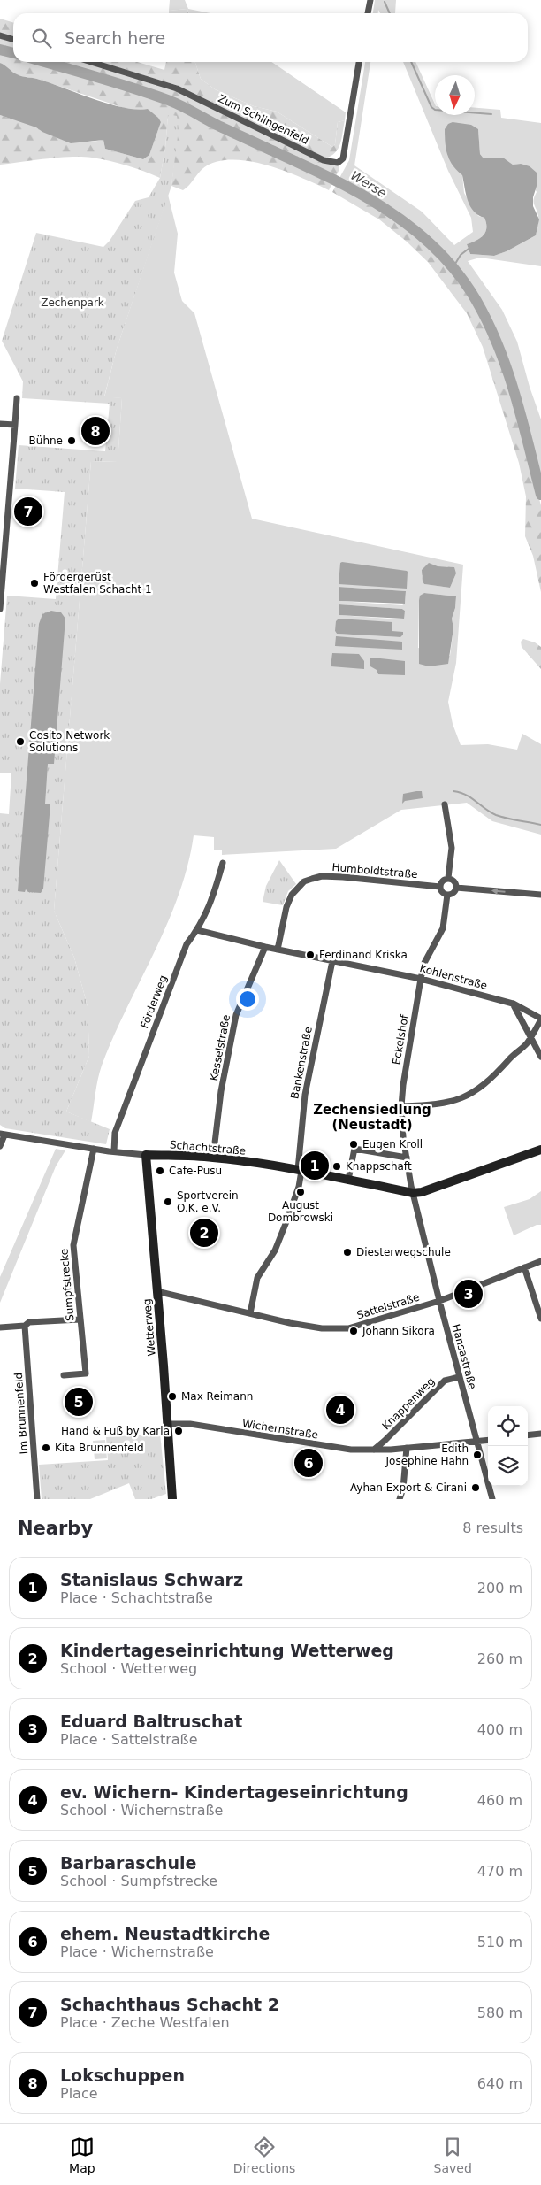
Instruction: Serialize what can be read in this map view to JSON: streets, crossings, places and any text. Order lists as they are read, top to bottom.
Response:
{
  "streets": {
    "street": [
      "Zum Schlingenfeld",
      "Humboldtstraße",
      "Kohlenstraße",
      "Förderweg",
      "Eckelshof",
      "Kesselstraße",
      "Bankenstraße",
      "Schachtstraße",
      "Sumpfstrecke",
      "Sattelstraße",
      "Wetterweg",
      "Hansastraße",
      "Knappenweg",
      "Im Brunnenfeld",
      "Wichernstraße"
    ]
  },
  "crossings": [
    ["Humboldtstraße", "Kohlenstraße"],
    ["Humboldtstraße", "Eckelshof"],
    ["Kohlenstraße", "Förderweg"],
    ["Kohlenstraße", "Eckelshof"],
    ["Kohlenstraße", "Kesselstraße"],
    ["Kohlenstraße", "Bankenstraße"],
    ["Förderweg", "Schachtstraße"],
    ["Eckelshof", "Schachtstraße"],
    ["Eckelshof", "Hansastraße"],
    ["Kesselstraße", "Schachtstraße"],
    ["Bankenstraße", "Schachtstraße"],
    ["Bankenstraße", "Sattelstraße"],
    ["Schachtstraße", "Sumpfstrecke"],
    ["Schachtstraße", "Wetterweg"],
    ["Schachtstraße", "Hansastraße"],
    ["Sattelstraße", "Wetterweg"],
    ["Sattelstraße", "Hansastraße"],
    ["Wetterweg", "Wichernstraße"],
    ["Hansastraße", "Knappenweg"],
    ["Hansastraße", "Wichernstraße"],
    ["Knappenweg", "Wichernstraße"]
  ],
  "districts": ["Zechensiedlung (Neustadt)"],
  "water": ["Werse"],
  "parks": ["Zechenpark"],
  "places": [
    "Bühne",
    "Fördergerüst Westfalen Schacht 1",
    "Cosito Network Solutions",
    "Ferdinand Kriska",
    "Eugen Kroll",
    "Knappschaft",
    "Cafe-Pusu",
    "August Dombrowski",
    "Sportverein O.K. e.V.",
    "Diesterwegschule",
    "Johann Sikora",
    "Max Reimann",
    "Hand & Fuß by Karla",
    "Kita Brunnenfeld",
    "Edith Josephine Hahn",
    "Ayhan Export & Cirani"
  ],
  "north": "bottom",
  "page": {
    "search": "Search here",
    "pins": [
      "8",
      "7",
      "1",
      "2",
      "3",
      "5",
      "4",
      "6"
    ],
    "heading": ["Nearby", "8 results"],
    "list": [
      {
        "mark": "1",
        "name": "Stanislaus Schwarz",
        "note": "Place · Schachtstraße",
        "value": "200 m"
      },
      {
        "mark": "2",
        "name": "Kindertageseinrichtung Wetterweg",
        "note": "School · Wetterweg",
        "value": "260 m"
      },
      {
        "mark": "3",
        "name": "Eduard Baltruschat",
        "note": "Place · Sattelstraße",
        "value": "400 m"
      },
      {
        "mark": "4",
        "name": "ev. Wichern- Kindertageseinrichtung",
        "note": "School · Wichernstraße",
        "value": "460 m"
      },
      {
        "mark": "5",
        "name": "Barbaraschule",
        "note": "School · Sumpfstrecke",
        "value": "470 m"
      },
      {
        "mark": "6",
        "name": "ehem. Neustadtkirche",
        "note": "Place · Wichernstraße",
        "value": "510 m"
      },
      {
        "mark": "7",
        "name": "Schachthaus Schacht 2",
        "note": "Place · Zeche Westfalen",
        "value": "580 m"
      },
      {
        "mark": "8",
        "name": "Lokschuppen",
        "note": "Place",
        "value": "640 m"
      }
    ],
    "nav": ["Map", "Directions", "Saved"]
  }
}
